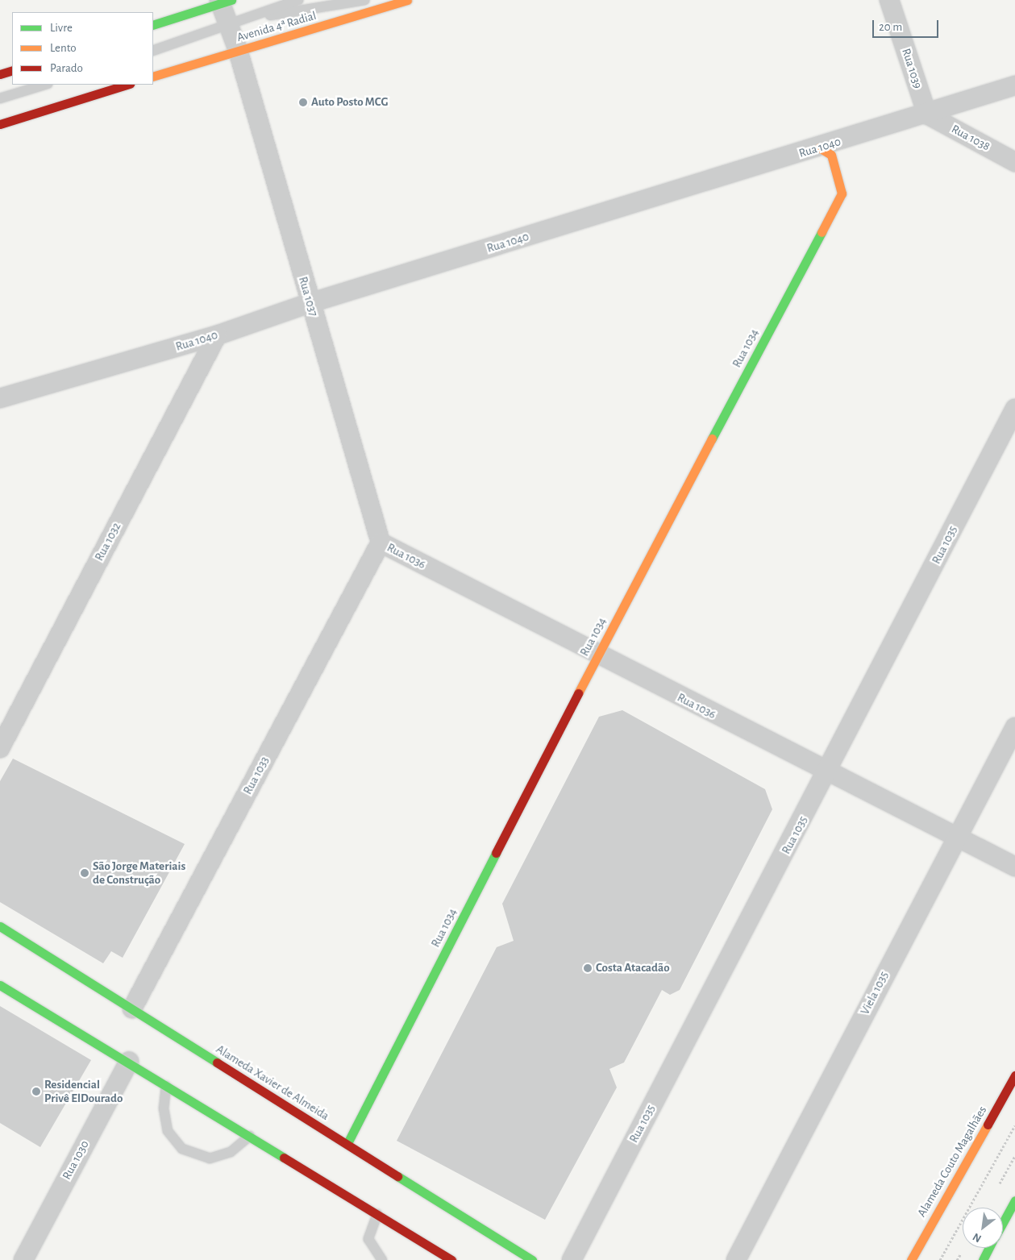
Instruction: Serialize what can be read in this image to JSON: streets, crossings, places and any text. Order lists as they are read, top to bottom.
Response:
{
  "streets": {
    "main road": [
      "Avenida 4ª Radial",
      "Rua 1034",
      "Alameda Xavier de Almeida",
      "Alameda Couto Magalhães"
    ],
    "street": [
      "Rua 1039",
      "Rua 1038",
      "Rua 1040",
      "Rua 1037",
      "Rua 1032",
      "Rua 1035",
      "Rua 1036",
      "Rua 1033",
      "Viela 1035",
      "Rua 1030"
    ]
  },
  "crossings": [
    ["Avenida 4ª Radial", "Rua 1037"],
    ["Rua 1039", "Rua 1038"],
    ["Rua 1039", "Rua 1040"],
    ["Rua 1038", "Rua 1040"],
    ["Rua 1040", "Rua 1037"],
    ["Rua 1040", "Rua 1034"],
    ["Rua 1040", "Rua 1032"],
    ["Rua 1037", "Rua 1036"],
    ["Rua 1037", "Rua 1033"],
    ["Rua 1034", "Rua 1036"],
    ["Rua 1034", "Alameda Xavier de Almeida"],
    ["Rua 1035", "Rua 1036"],
    ["Rua 1036", "Rua 1033"],
    ["Rua 1036", "Viela 1035"],
    ["Rua 1033", "Alameda Xavier de Almeida"]
  ],
  "places": [
    "Auto Posto MCG",
    "São Jorge Materiais de Construção",
    "Costa Atacadão",
    "Residencial Privê ElDourado"
  ],
  "legend": ["Livre", "Lento", "Parado"],
  "scale_bar": "20 m",
  "north": "bottom left"
}
